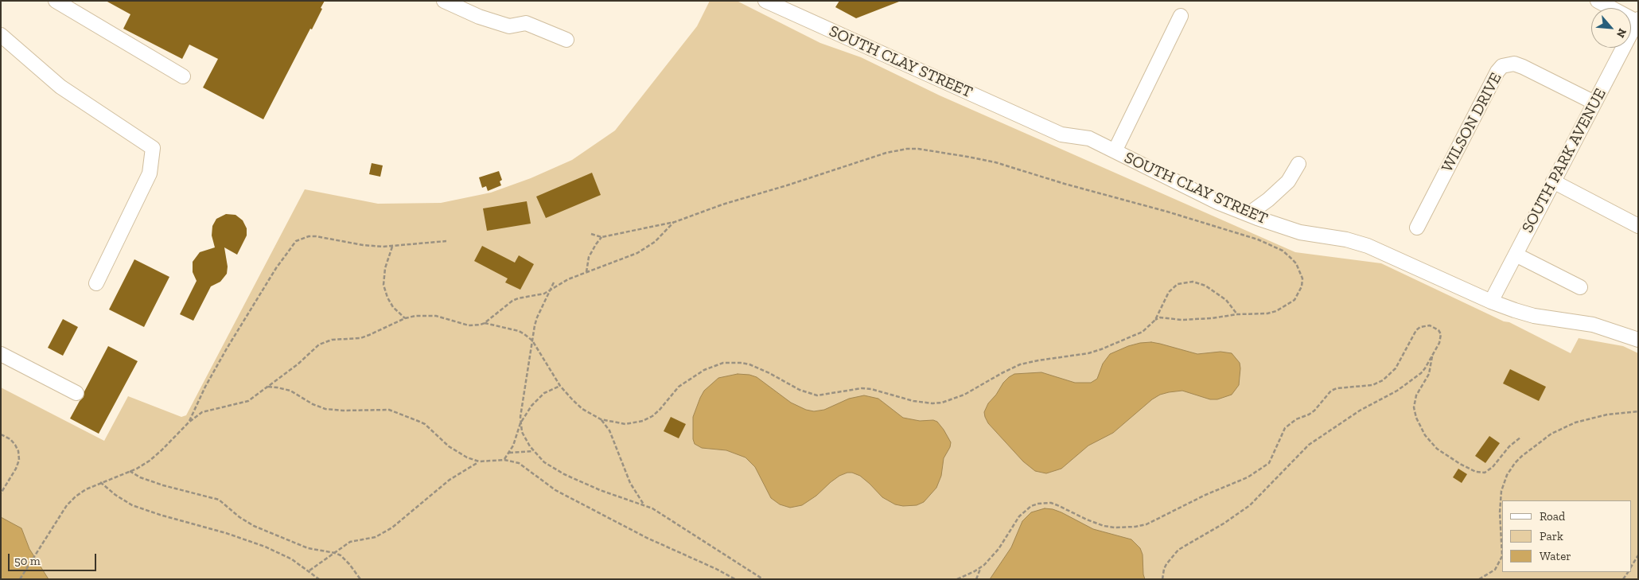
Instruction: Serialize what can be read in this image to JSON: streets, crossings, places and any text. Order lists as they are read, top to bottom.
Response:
{
  "streets": {
    "street": ["SOUTH CLAY STREET", "WILSON DRIVE", "SOUTH PARK AVENUE"]
  },
  "crossings": [
    ["SOUTH CLAY STREET", "SOUTH PARK AVENUE"],
    ["WILSON DRIVE", "SOUTH PARK AVENUE"]
  ],
  "legend": ["Road", "Park", "Water"],
  "scale_bar": "50 m",
  "north": "bottom right"
}
